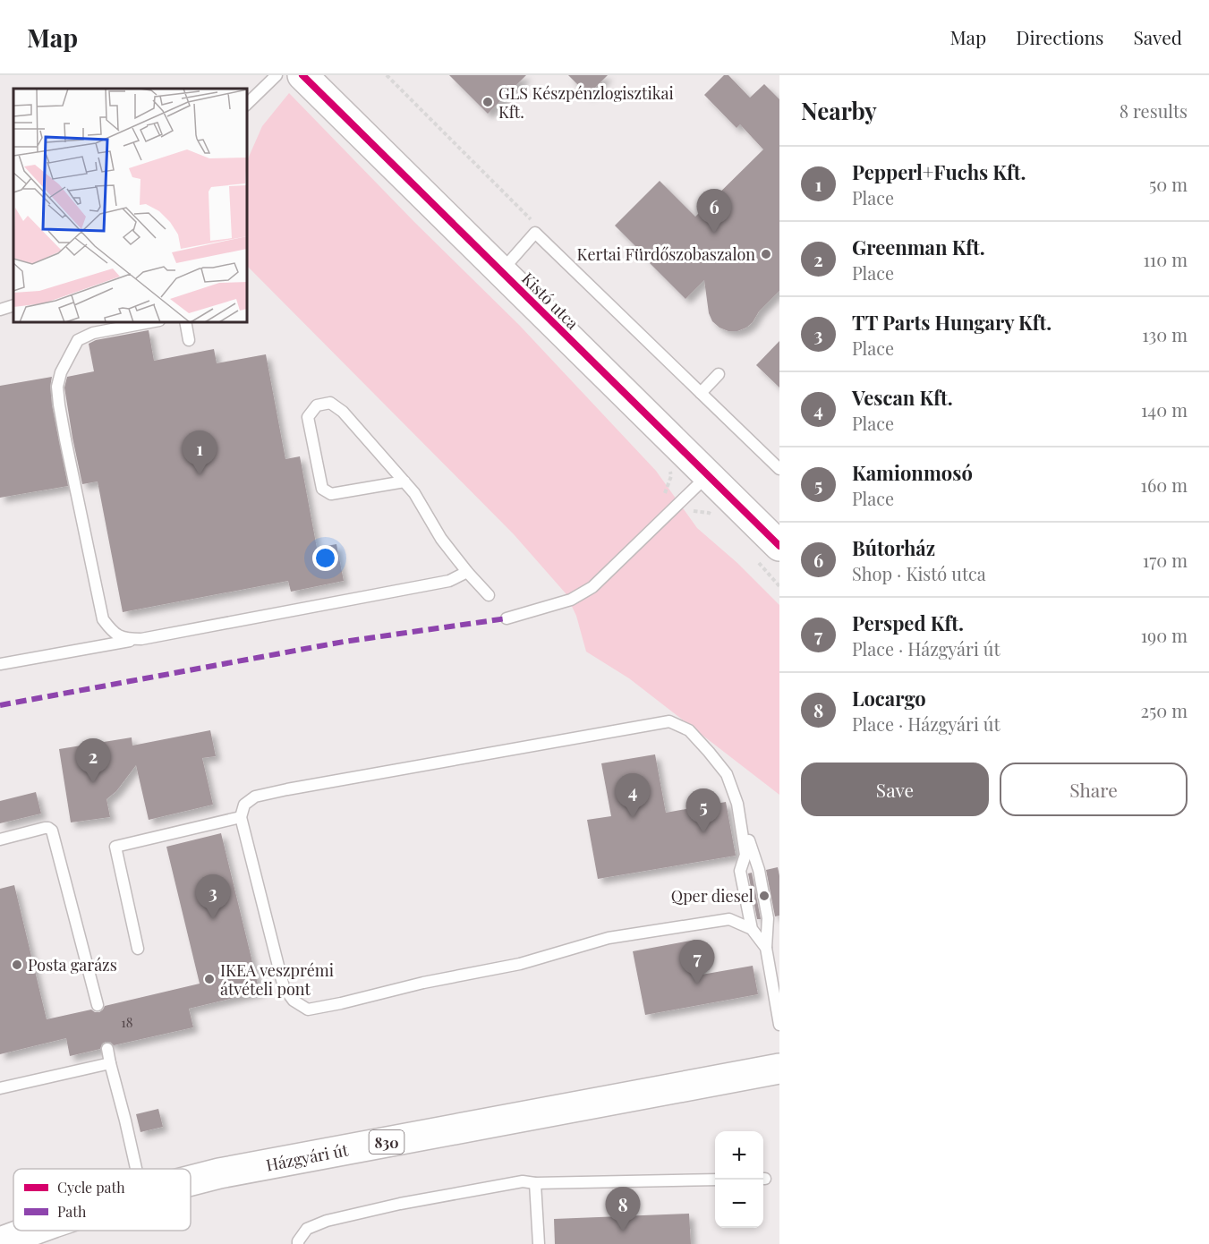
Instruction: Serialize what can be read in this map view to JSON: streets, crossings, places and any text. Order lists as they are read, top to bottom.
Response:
{
  "streets": {
    "main road": ["Kistó utca", "830", "Házgyári út"]
  },
  "places": [
    "GLS Készpénzlogisztikai Kft.",
    "Kertai Fürdőszobaszalon",
    "Qper diesel",
    "Posta garázs",
    "IKEA veszprémi átvételi pont"
  ],
  "house_numbers": ["18"],
  "legend": ["Cycle path", "Path"],
  "page": {
    "header": "Map",
    "nav": ["Map", "Directions", "Saved"],
    "heading": ["Nearby", "8 results"],
    "list": [
      {
        "mark": "1",
        "name": "Pepperl+Fuchs Kft.",
        "note": "Place",
        "value": "50 m"
      },
      {
        "mark": "2",
        "name": "Greenman Kft.",
        "note": "Place",
        "value": "110 m"
      },
      {
        "mark": "3",
        "name": "TT Parts Hungary Kft.",
        "note": "Place",
        "value": "130 m"
      },
      {
        "mark": "4",
        "name": "Vescan Kft.",
        "note": "Place",
        "value": "140 m"
      },
      {
        "mark": "5",
        "name": "Kamionmosó",
        "note": "Place",
        "value": "160 m"
      },
      {
        "mark": "6",
        "name": "Bútorház",
        "note": "Shop · Kistó utca",
        "value": "170 m"
      },
      {
        "mark": "7",
        "name": "Persped Kft.",
        "note": "Place · Házgyári út",
        "value": "190 m"
      },
      {
        "mark": "8",
        "name": "Locargo",
        "note": "Place · Házgyári út",
        "value": "250 m"
      }
    ],
    "pins": [
      "6",
      "1",
      "2",
      "4",
      "5",
      "3",
      "7",
      "8"
    ],
    "buttons": ["Save", "Share"],
    "map_buttons": ["+", "−"]
  }
}
